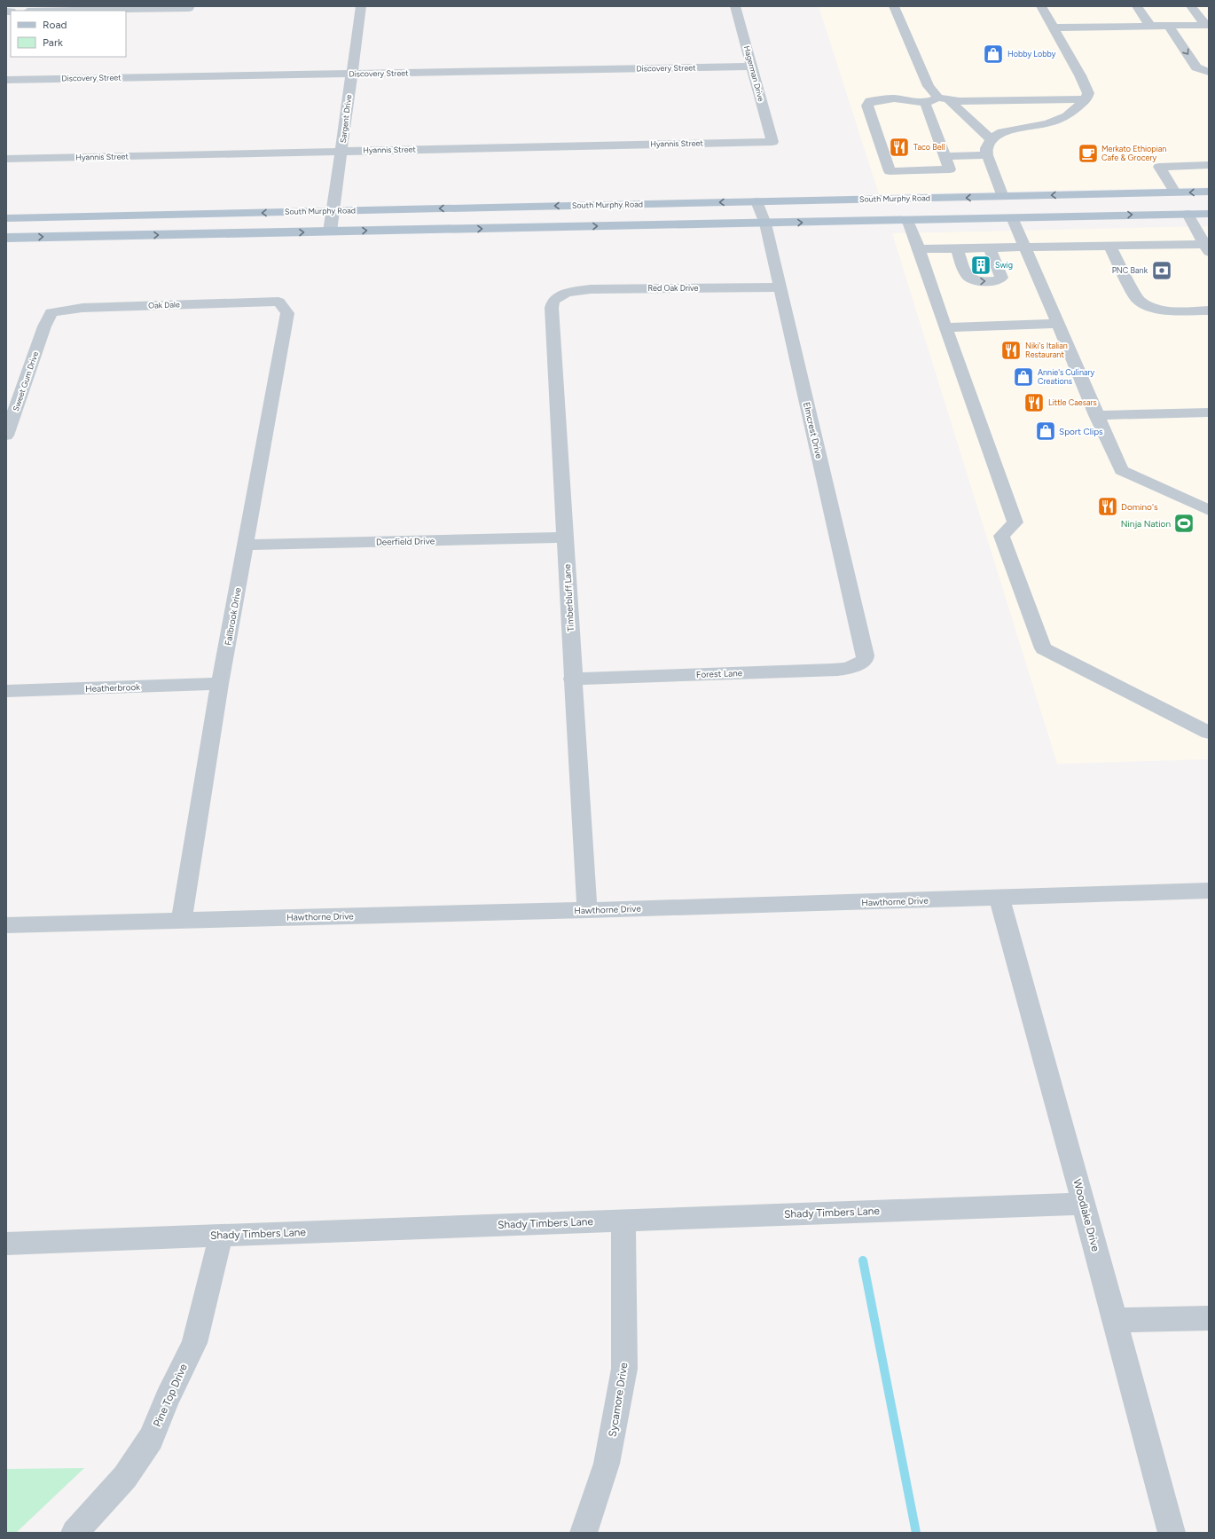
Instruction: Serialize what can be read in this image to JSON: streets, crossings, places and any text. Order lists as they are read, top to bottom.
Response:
{
  "streets": {
    "main road": ["South Murphy Road"],
    "street": [
      "Discovery Street",
      "Hagerman Drive",
      "Sargent Drive",
      "Hyannis Street",
      "Red Oak Drive",
      "Oak Dale",
      "Sweet Gum Drive",
      "Elmcrest Drive",
      "Deerfield Drive",
      "Timberbluff Lane",
      "Fallbrook Drive",
      "Forest Lane",
      "Heatherbrook",
      "Hawthorne Drive",
      "Shady Timbers Lane",
      "Woodlake Drive",
      "Pine Top Drive",
      "Sycamore Drive"
    ]
  },
  "crossings": [
    ["Discovery Street", "Hagerman Drive"],
    ["Discovery Street", "Sargent Drive"],
    ["Hagerman Drive", "Hyannis Street"],
    ["Sargent Drive", "Hyannis Street"],
    ["Sargent Drive", "South Murphy Road"],
    ["South Murphy Road", "Elmcrest Drive"],
    ["Red Oak Drive", "Elmcrest Drive"],
    ["Red Oak Drive", "Timberbluff Lane"],
    ["Oak Dale", "Sweet Gum Drive"],
    ["Oak Dale", "Fallbrook Drive"],
    ["Elmcrest Drive", "Forest Lane"],
    ["Deerfield Drive", "Timberbluff Lane"],
    ["Deerfield Drive", "Fallbrook Drive"],
    ["Timberbluff Lane", "Forest Lane"],
    ["Timberbluff Lane", "Hawthorne Drive"],
    ["Fallbrook Drive", "Heatherbrook"],
    ["Fallbrook Drive", "Hawthorne Drive"],
    ["Hawthorne Drive", "Woodlake Drive"],
    ["Shady Timbers Lane", "Woodlake Drive"],
    ["Shady Timbers Lane", "Pine Top Drive"],
    ["Shady Timbers Lane", "Sycamore Drive"]
  ],
  "places": {
    "shop": ["Hobby Lobby", "Annie's Culinary Creations", "Sport Clips"],
    "restaurant": [
      "Taco Bell",
      "Niki's Italian Restaurant",
      "Little Caesars",
      "Domino's"
    ],
    "cafe": ["Merkato Ethiopian Cafe & Grocery"],
    "building": ["Swig"],
    "bank": ["PNC Bank"],
    "sports": ["Ninja Nation"]
  },
  "legend": ["Road", "Park"]
}
